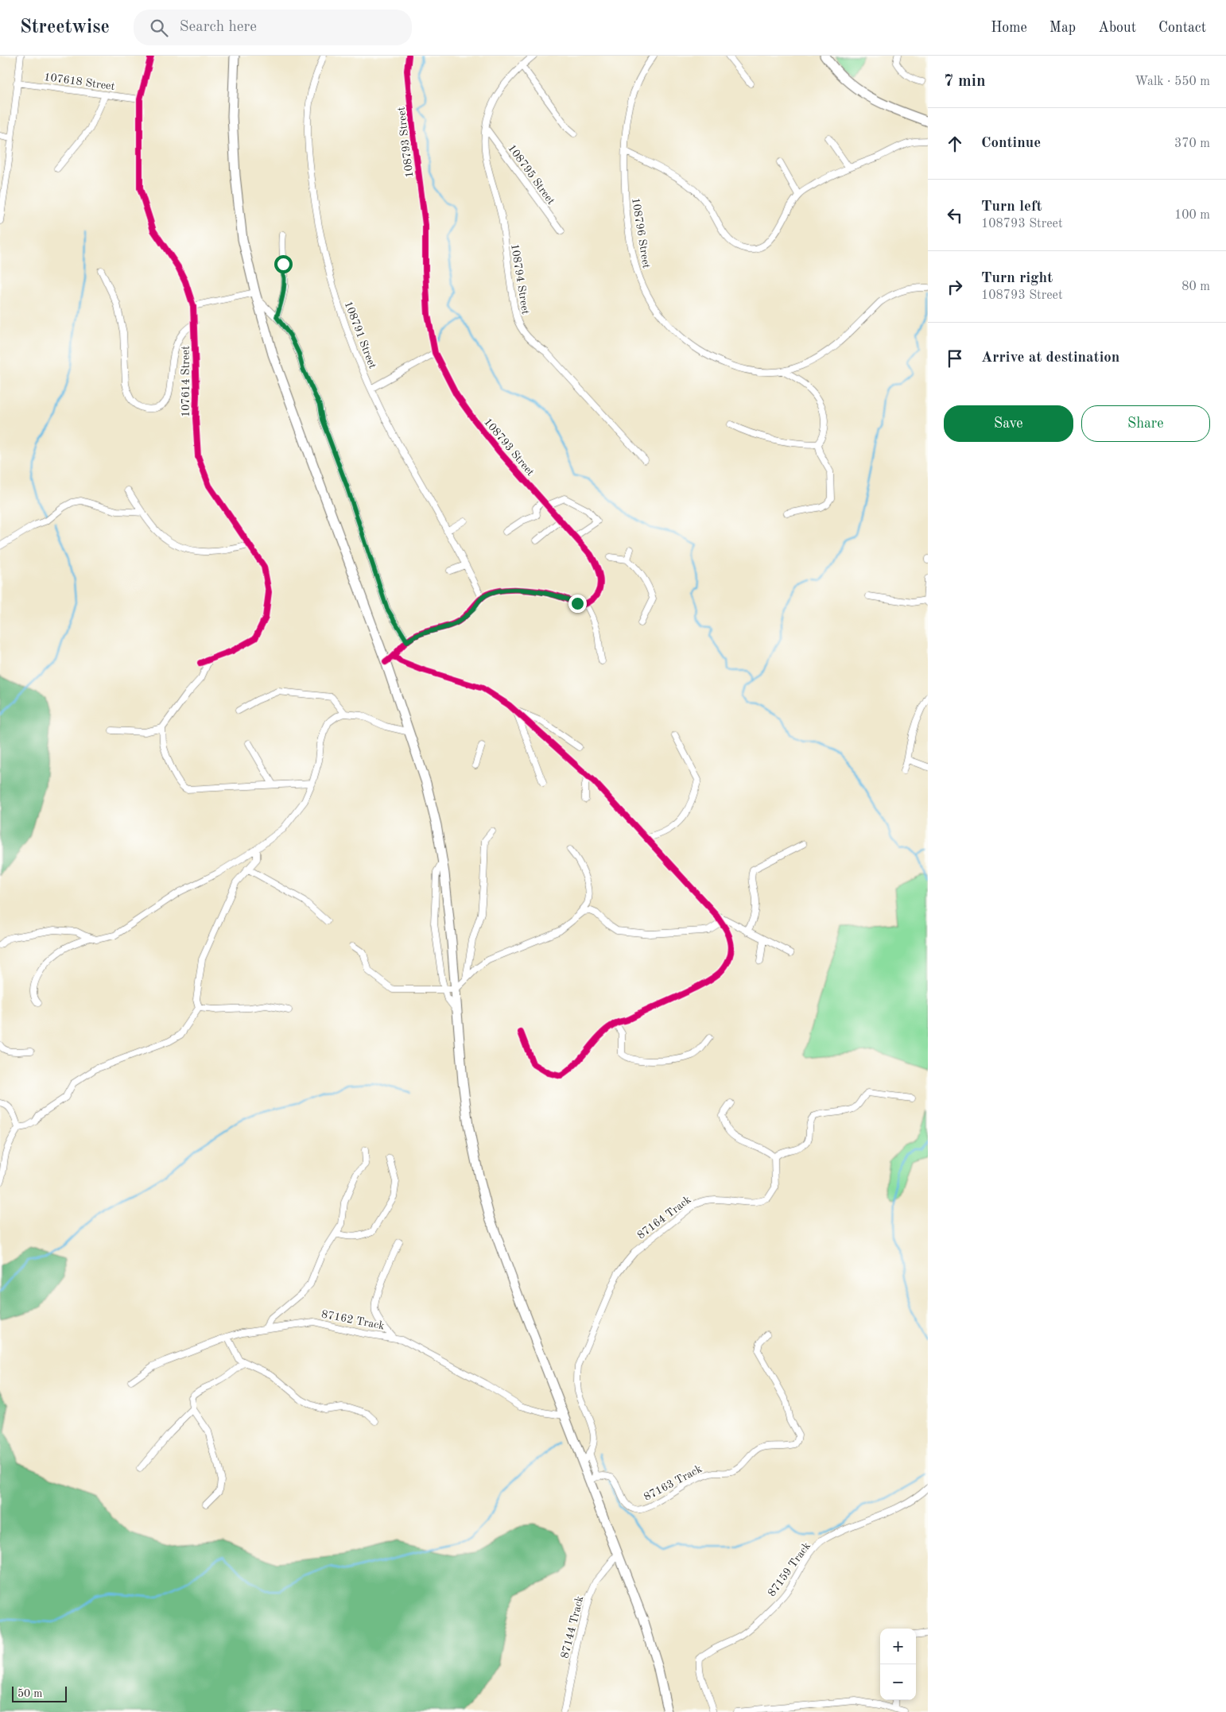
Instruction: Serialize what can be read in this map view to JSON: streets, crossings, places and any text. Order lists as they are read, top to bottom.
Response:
{
  "streets": {
    "street": [
      "107618 Street",
      "108793 Street",
      "108795 Street",
      "108796 Street",
      "108794 Street",
      "108791 Street",
      "107614 Street",
      "87164 Track",
      "87162 Track",
      "87163 Track",
      "87159 Track",
      "87144 Track"
    ]
  },
  "crossings": [
    ["107618 Street", "107614 Street"],
    ["108795 Street", "108794 Street"]
  ],
  "scale_bar": "50 m",
  "page": {
    "header": "Streetwise",
    "search": "Search here",
    "nav": [
      "Home",
      "Map",
      "About",
      "Contact"
    ],
    "heading": ["7 min", "Walk · 550 m"],
    "list": [
      ["Continue", "370 m"],
      ["Turn left", "108793 Street", "100 m"],
      ["Turn right", "108793 Street", "80 m"],
      "Arrive at destination"
    ],
    "buttons": ["Save", "Share"],
    "map_buttons": ["+", "−"],
    "scale": "50 m"
  }
}
